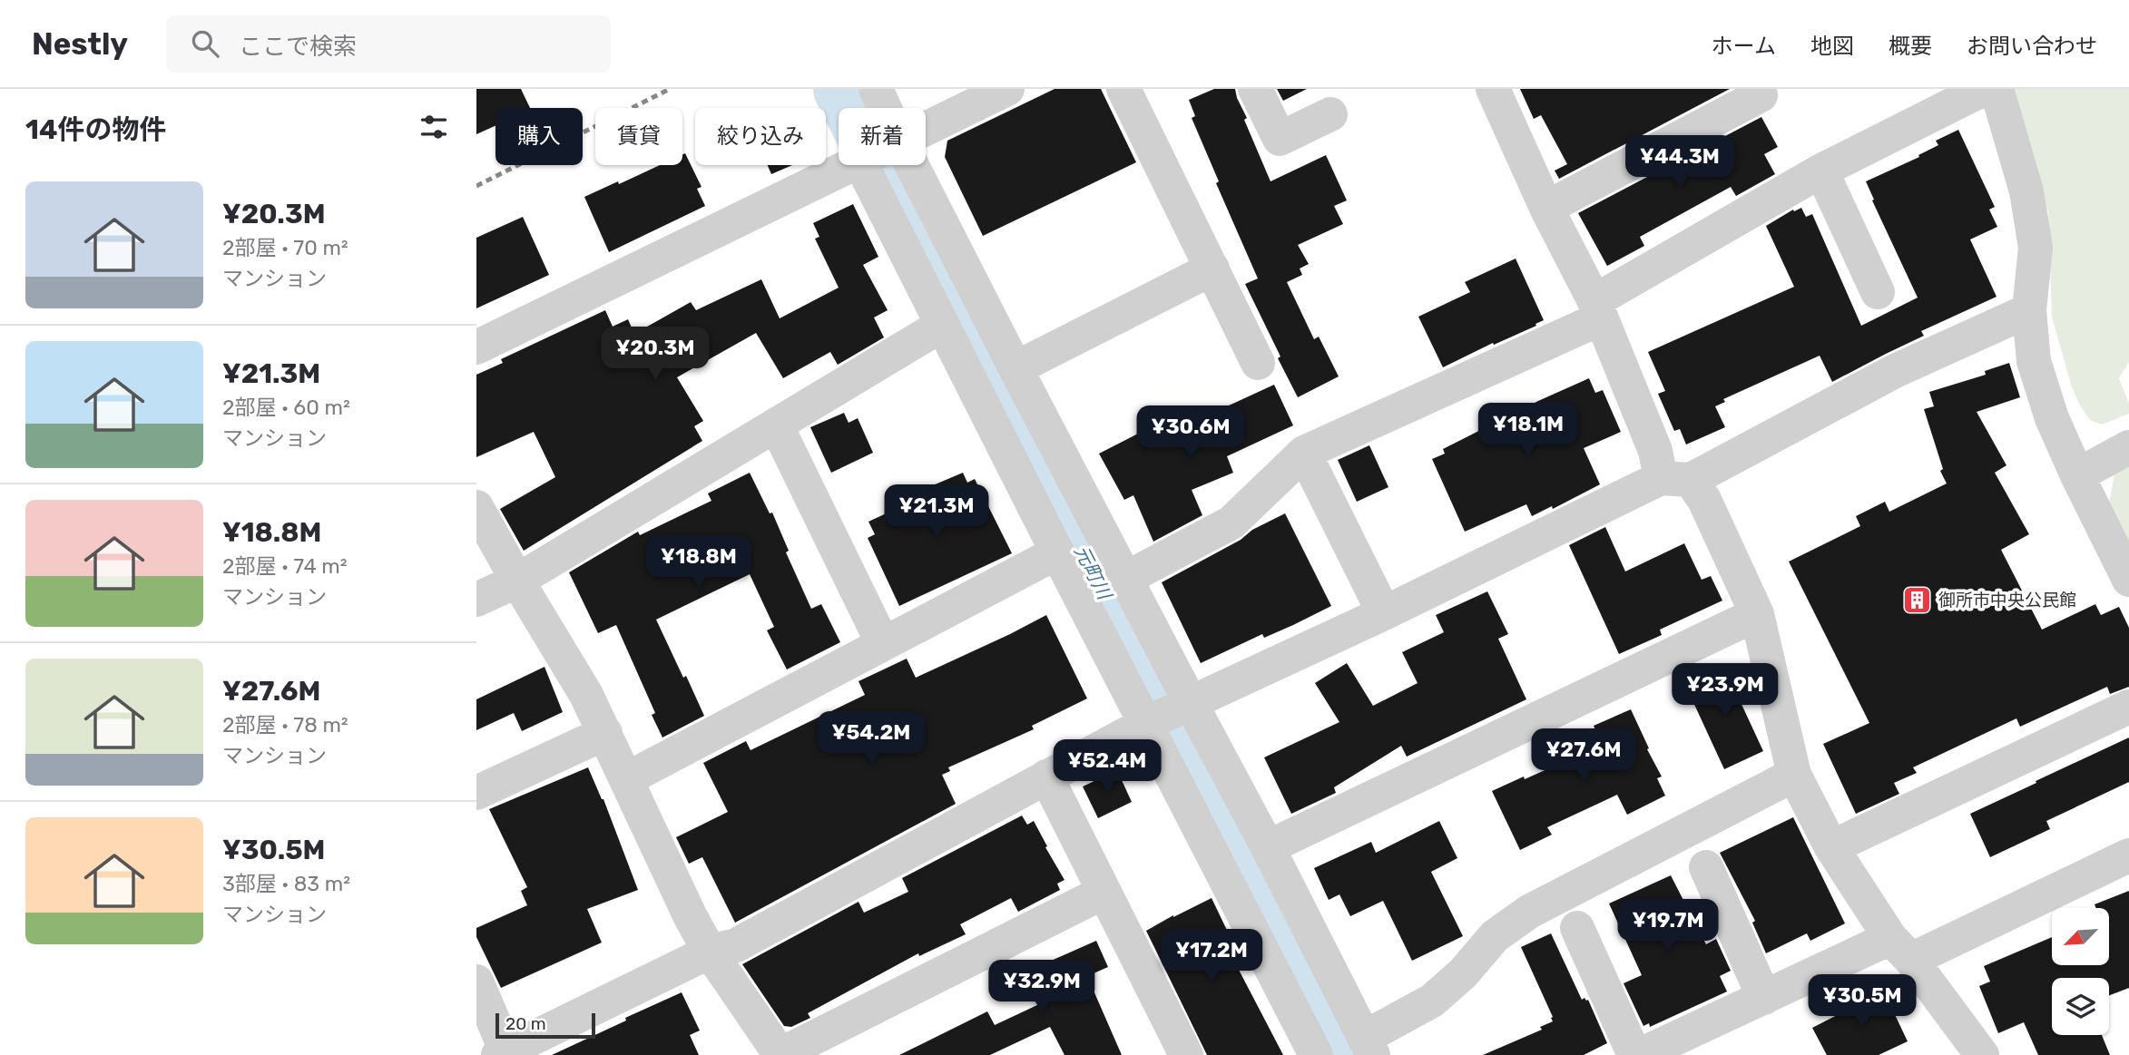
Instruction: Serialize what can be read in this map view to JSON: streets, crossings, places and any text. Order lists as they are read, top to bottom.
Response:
{
  "water": ["元町川"],
  "places": {
    "building": ["御所市中央公民館"]
  },
  "scale_bar": "20 m",
  "north": "bottom left",
  "page": {
    "header": "Nestly",
    "search": "ここで検索",
    "nav": [
      "ホーム",
      "地図",
      "概要",
      "お問い合わせ"
    ],
    "heading": "14件の物件",
    "chip": [
      "購入",
      "賃貸",
      "絞り込み",
      "新着"
    ],
    "price": [
      "¥44.3M",
      "¥20.3M",
      "¥18.1M",
      "¥30.6M",
      "¥21.3M",
      "¥18.8M",
      "¥23.9M",
      "¥54.2M",
      "¥27.6M",
      "¥52.4M",
      "¥19.7M",
      "¥17.2M",
      "¥32.9M",
      "¥30.5M"
    ],
    "list": [
      {
        "name": "¥20.3M",
        "note": "2部屋 · 70 m² · マンション"
      },
      {
        "name": "¥21.3M",
        "note": "2部屋 · 60 m² · マンション"
      },
      {
        "name": "¥18.8M",
        "note": "2部屋 · 74 m² · マンション"
      },
      {
        "name": "¥27.6M",
        "note": "2部屋 · 78 m² · マンション"
      },
      {
        "name": "¥30.5M",
        "note": "3部屋 · 83 m² · マンション"
      }
    ],
    "scale": "20 m"
  }
}
